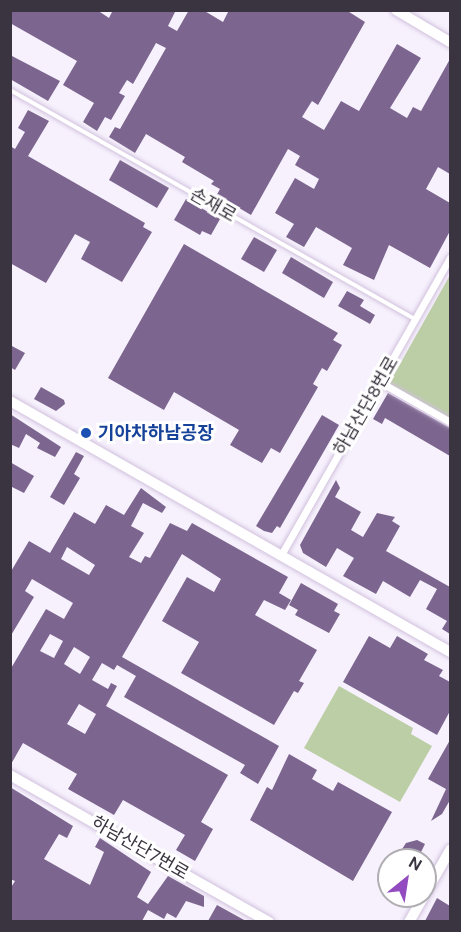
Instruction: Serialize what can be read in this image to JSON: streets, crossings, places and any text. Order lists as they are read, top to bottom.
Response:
{
  "streets": {
    "street": ["하남산단8번로", "하남산단7번로"],
    "lane": ["손재로"]
  },
  "crossings": [
    ["손재로", "하남산단8번로"]
  ],
  "places": ["기아차하남공장"],
  "north": "top right"
}
